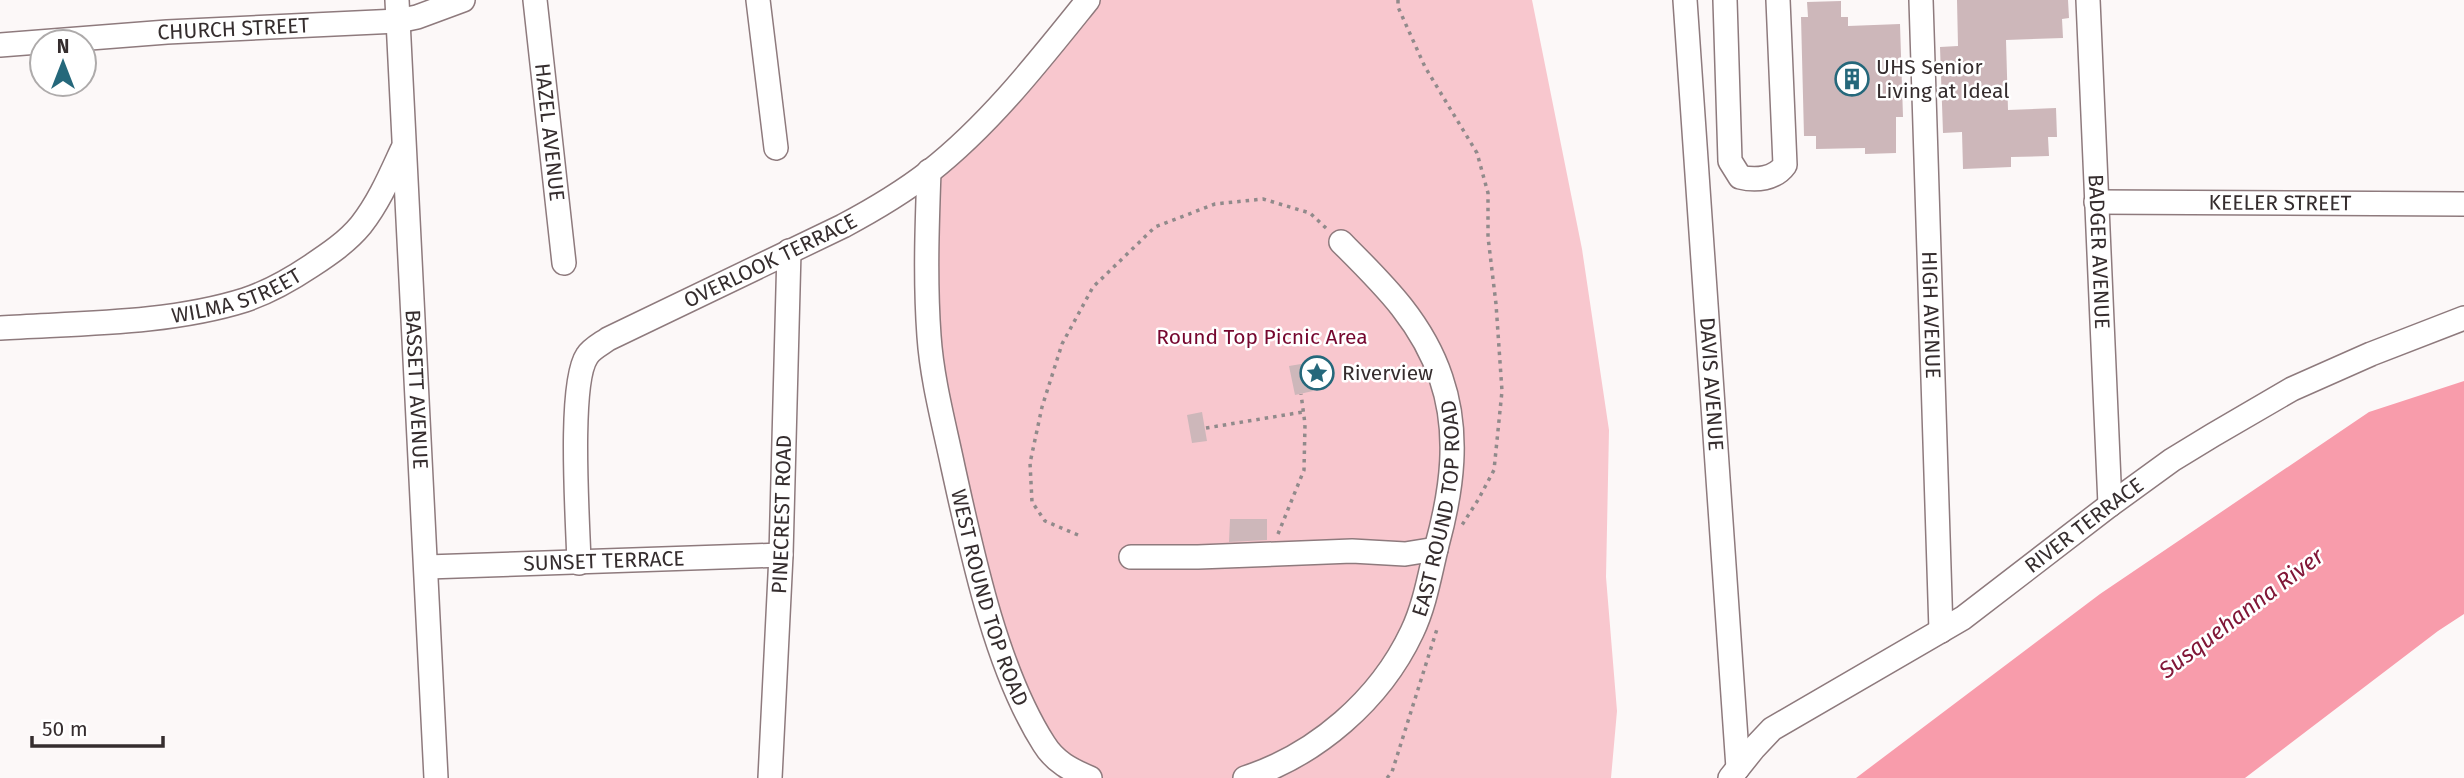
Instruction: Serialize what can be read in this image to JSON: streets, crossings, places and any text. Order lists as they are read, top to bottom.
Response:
{
  "streets": {
    "street": [
      "CHURCH STREET",
      "HAZEL AVENUE",
      "KEELER STREET",
      "BADGER AVENUE",
      "OVERLOOK TERRACE",
      "WILMA STREET",
      "HIGH AVENUE",
      "DAVIS AVENUE",
      "BASSETT AVENUE",
      "EAST ROUND TOP ROAD",
      "PINECREST ROAD",
      "RIVER TERRACE",
      "SUNSET TERRACE",
      "WEST ROUND TOP ROAD"
    ]
  },
  "crossings": [
    ["CHURCH STREET", "BASSETT AVENUE"],
    ["KEELER STREET", "BADGER AVENUE"],
    ["BADGER AVENUE", "RIVER TERRACE"],
    ["OVERLOOK TERRACE", "PINECREST ROAD"],
    ["OVERLOOK TERRACE", "SUNSET TERRACE"],
    ["OVERLOOK TERRACE", "WEST ROUND TOP ROAD"],
    ["WILMA STREET", "BASSETT AVENUE"],
    ["HIGH AVENUE", "RIVER TERRACE"],
    ["DAVIS AVENUE", "RIVER TERRACE"],
    ["BASSETT AVENUE", "SUNSET TERRACE"],
    ["PINECREST ROAD", "SUNSET TERRACE"]
  ],
  "water": ["Susquehanna River"],
  "parks": ["Round Top Picnic Area"],
  "places": {
    "building": ["UHS Senior Living at Ideal"],
    "place": ["Riverview"]
  },
  "scale_bar": "50 m",
  "north": "top"
}
